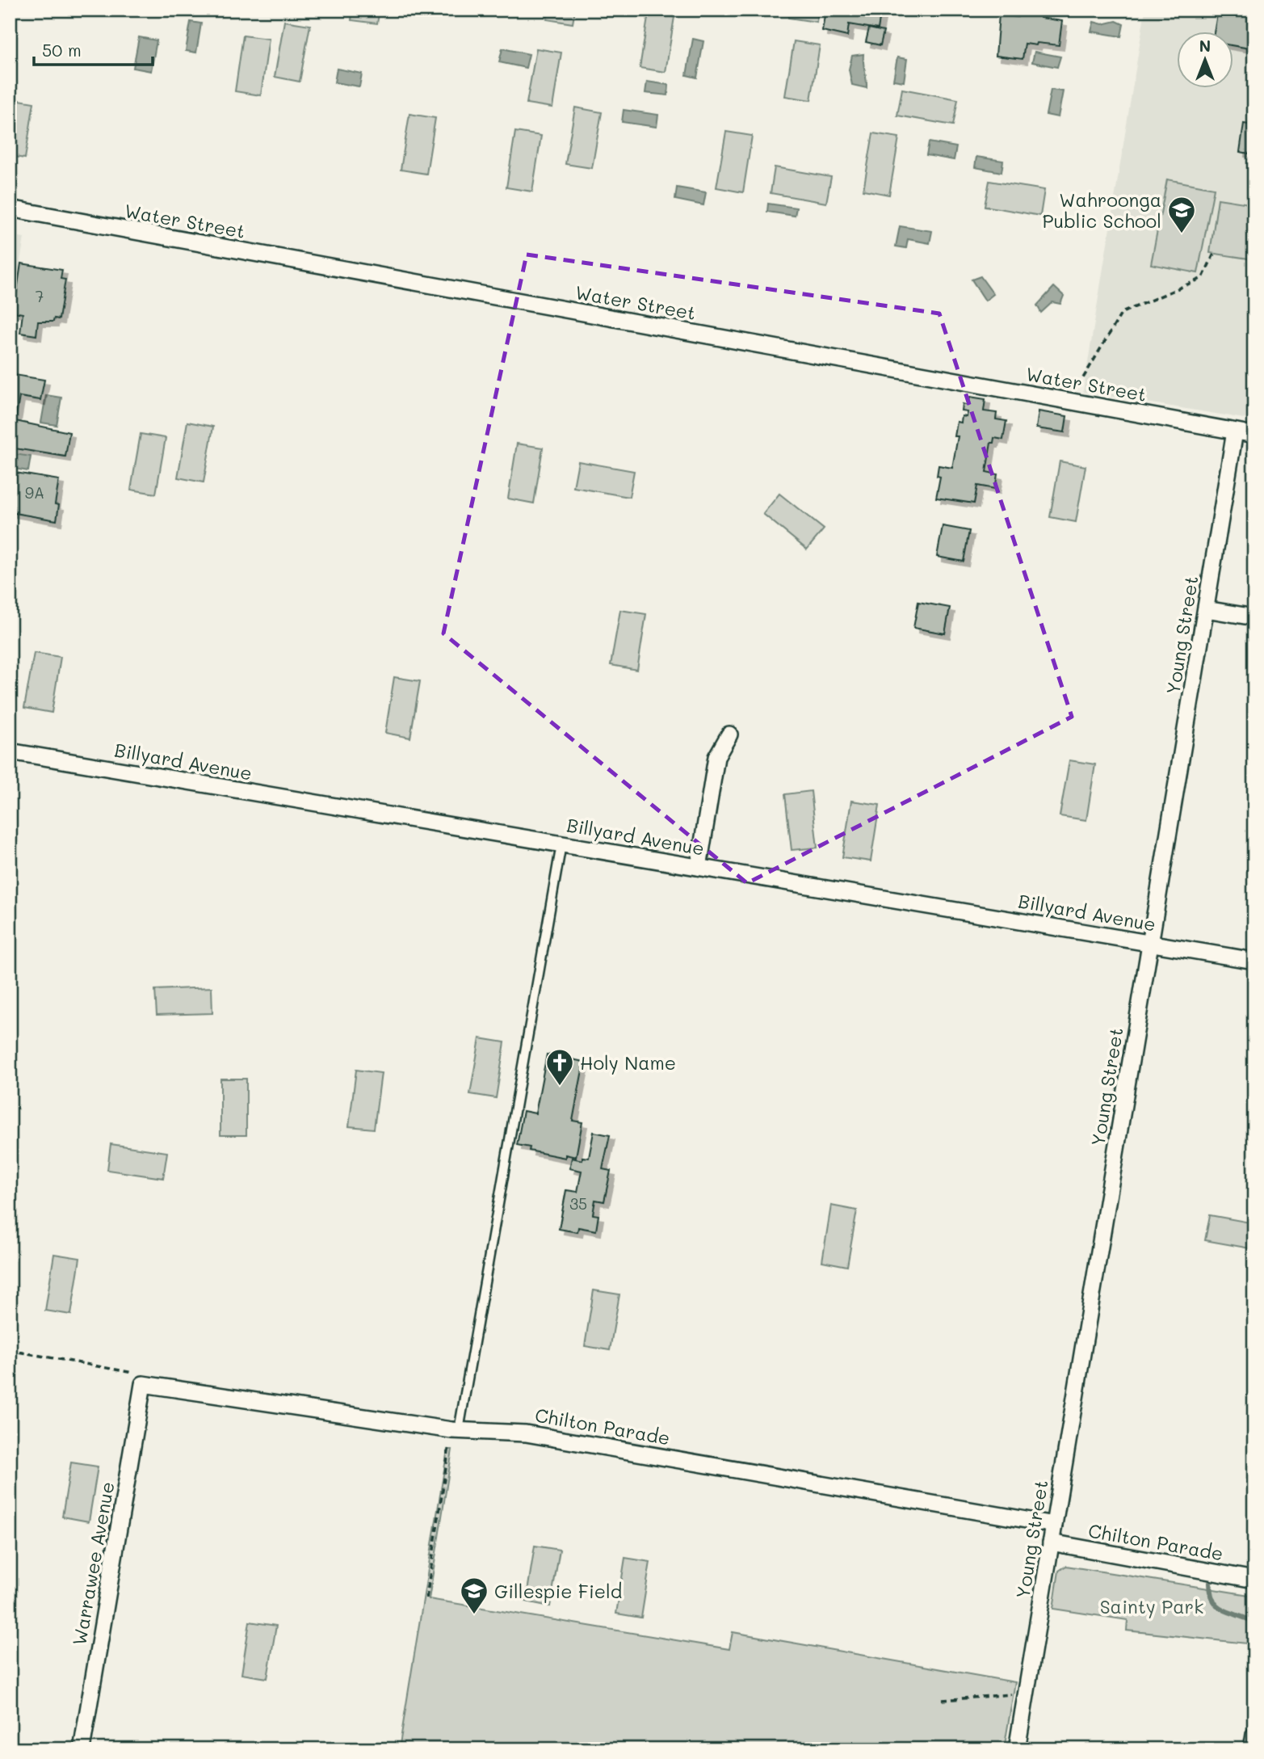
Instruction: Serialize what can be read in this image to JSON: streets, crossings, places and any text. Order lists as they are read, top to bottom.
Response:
{
  "streets": {
    "street": [
      "Water Street",
      "Young Street",
      "Billyard Avenue",
      "Chilton Parade",
      "Warrawee Avenue"
    ]
  },
  "crossings": [
    ["Water Street", "Young Street"],
    ["Young Street", "Billyard Avenue"],
    ["Young Street", "Chilton Parade"],
    ["Chilton Parade", "Warrawee Avenue"]
  ],
  "parks": ["Sainty Park"],
  "places": {
    "school or university": ["Wahroonga Public School", "Gillespie Field"],
    "church": ["Holy Name"]
  },
  "house_numbers": ["7", "9A", "35"],
  "scale_bar": "50 m",
  "north": "top"
}
